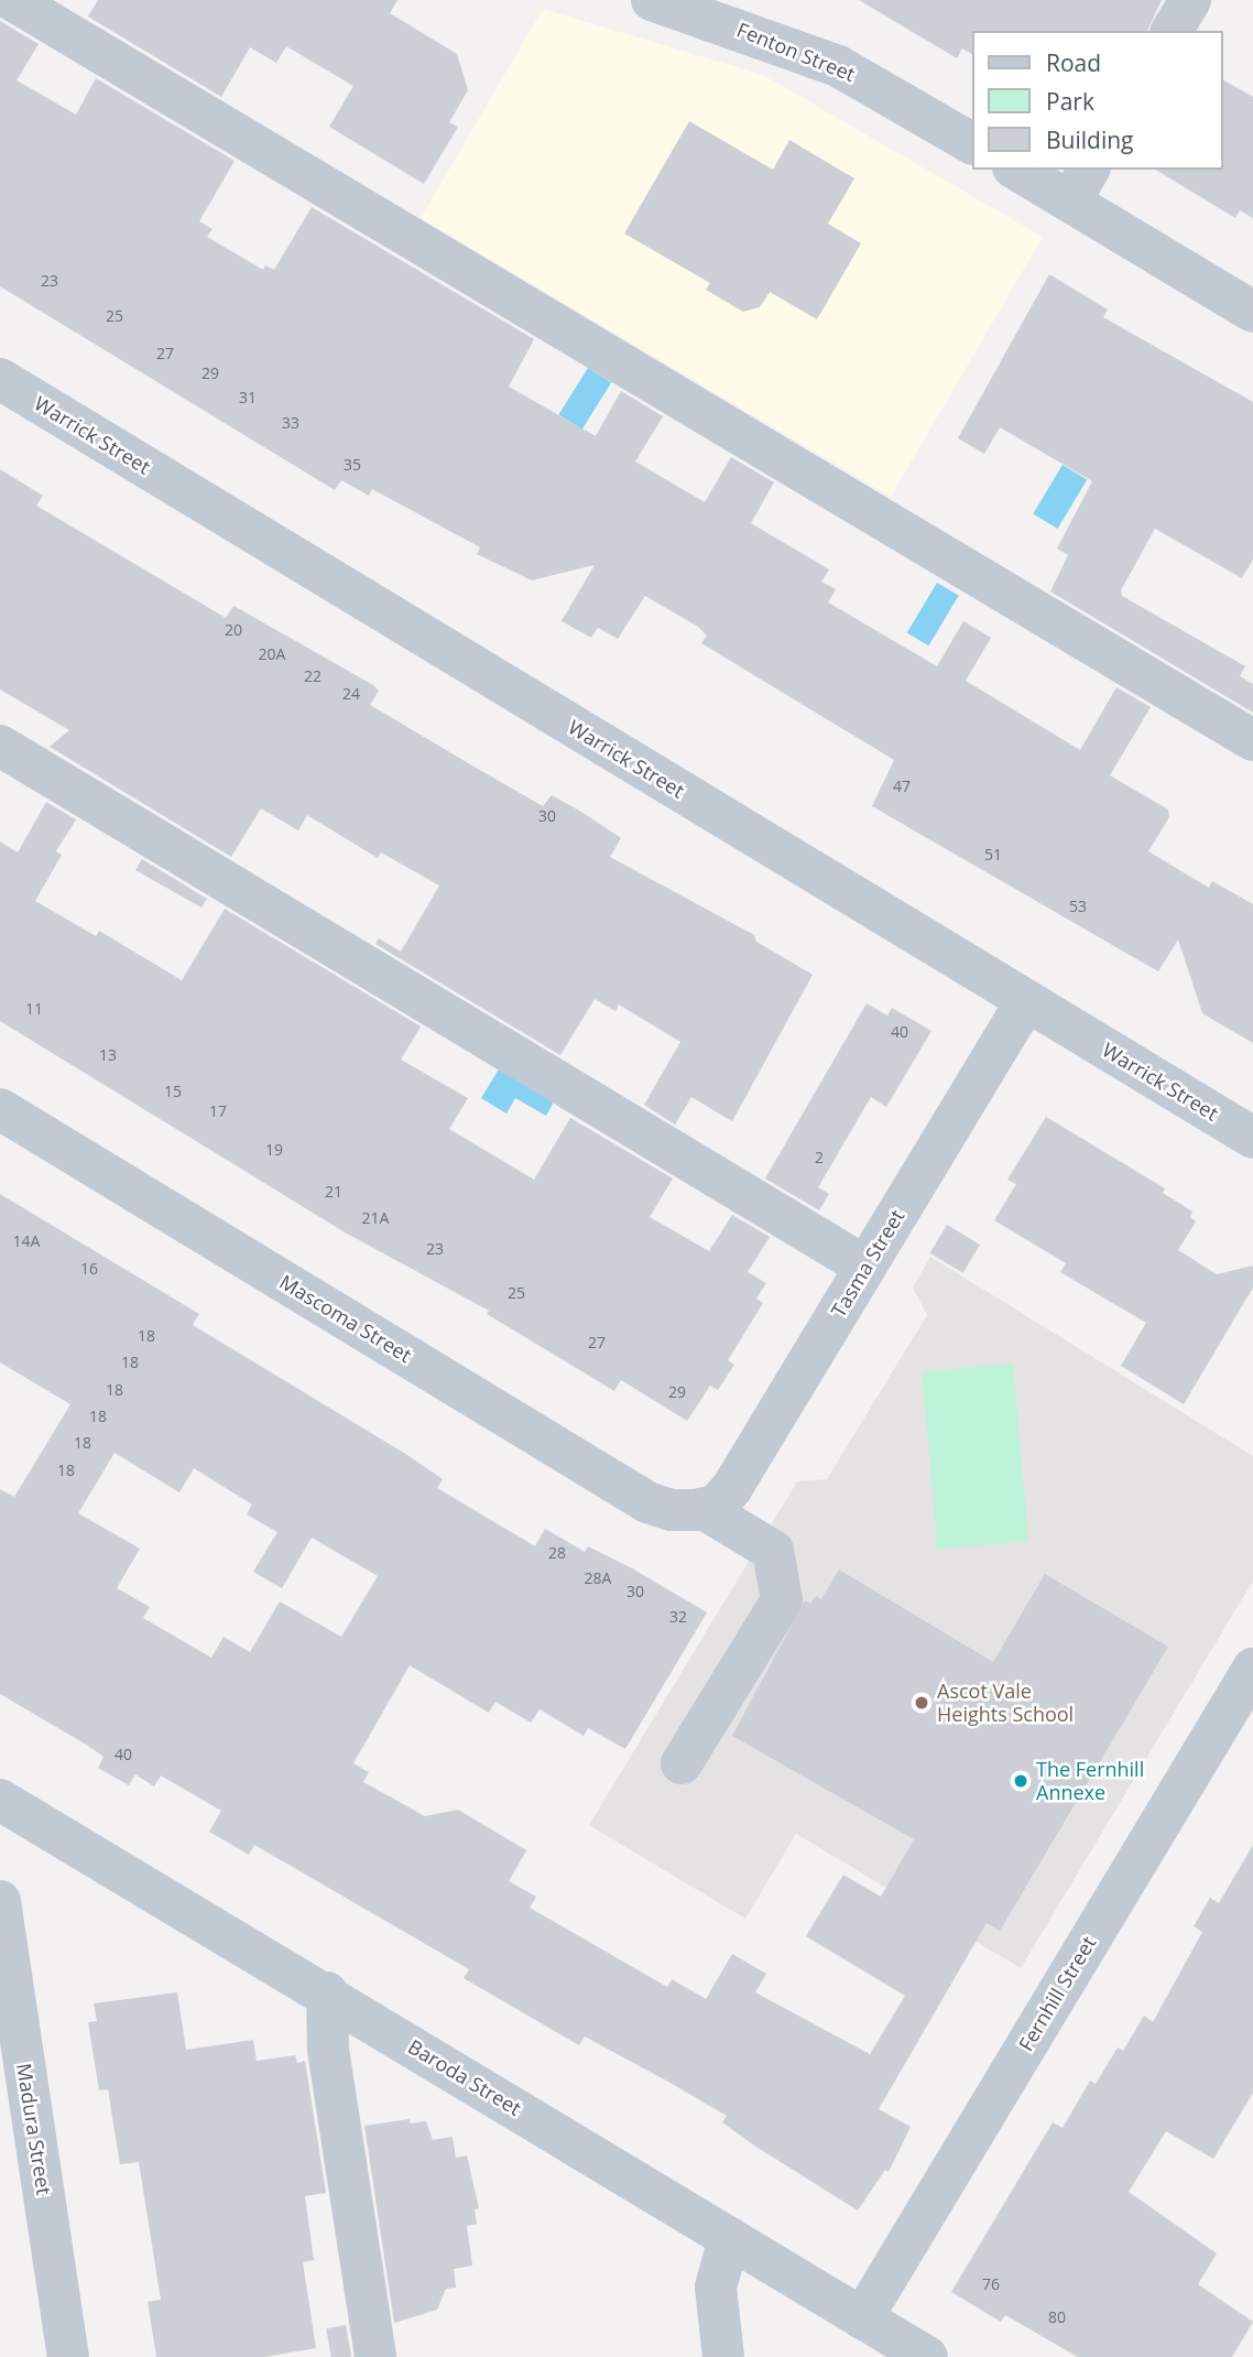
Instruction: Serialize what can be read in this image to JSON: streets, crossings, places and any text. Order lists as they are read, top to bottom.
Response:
{
  "streets": {
    "street": [
      "Fenton Street",
      "Warrick Street",
      "Tasma Street",
      "Mascoma Street",
      "Fernhill Street",
      "Baroda Street",
      "Madura Street"
    ]
  },
  "crossings": [
    ["Warrick Street", "Tasma Street"],
    ["Tasma Street", "Mascoma Street"],
    ["Fernhill Street", "Baroda Street"]
  ],
  "places": ["Ascot Vale Heights School", "The Fernhill Annexe"],
  "house_numbers": [
    "23",
    "25",
    "27",
    "29",
    "31",
    "33",
    "35",
    "20",
    "20A",
    "22",
    "24",
    "47",
    "30",
    "51",
    "53",
    "11",
    "40",
    "13",
    "15",
    "17",
    "19",
    "2",
    "21",
    "21A",
    "14A",
    "23",
    "16",
    "25",
    "18",
    "27",
    "18",
    "18",
    "29",
    "18",
    "18",
    "18",
    "28",
    "28A",
    "30",
    "32",
    "40",
    "76",
    "80"
  ],
  "legend": ["Road", "Park", "Building"]
}
